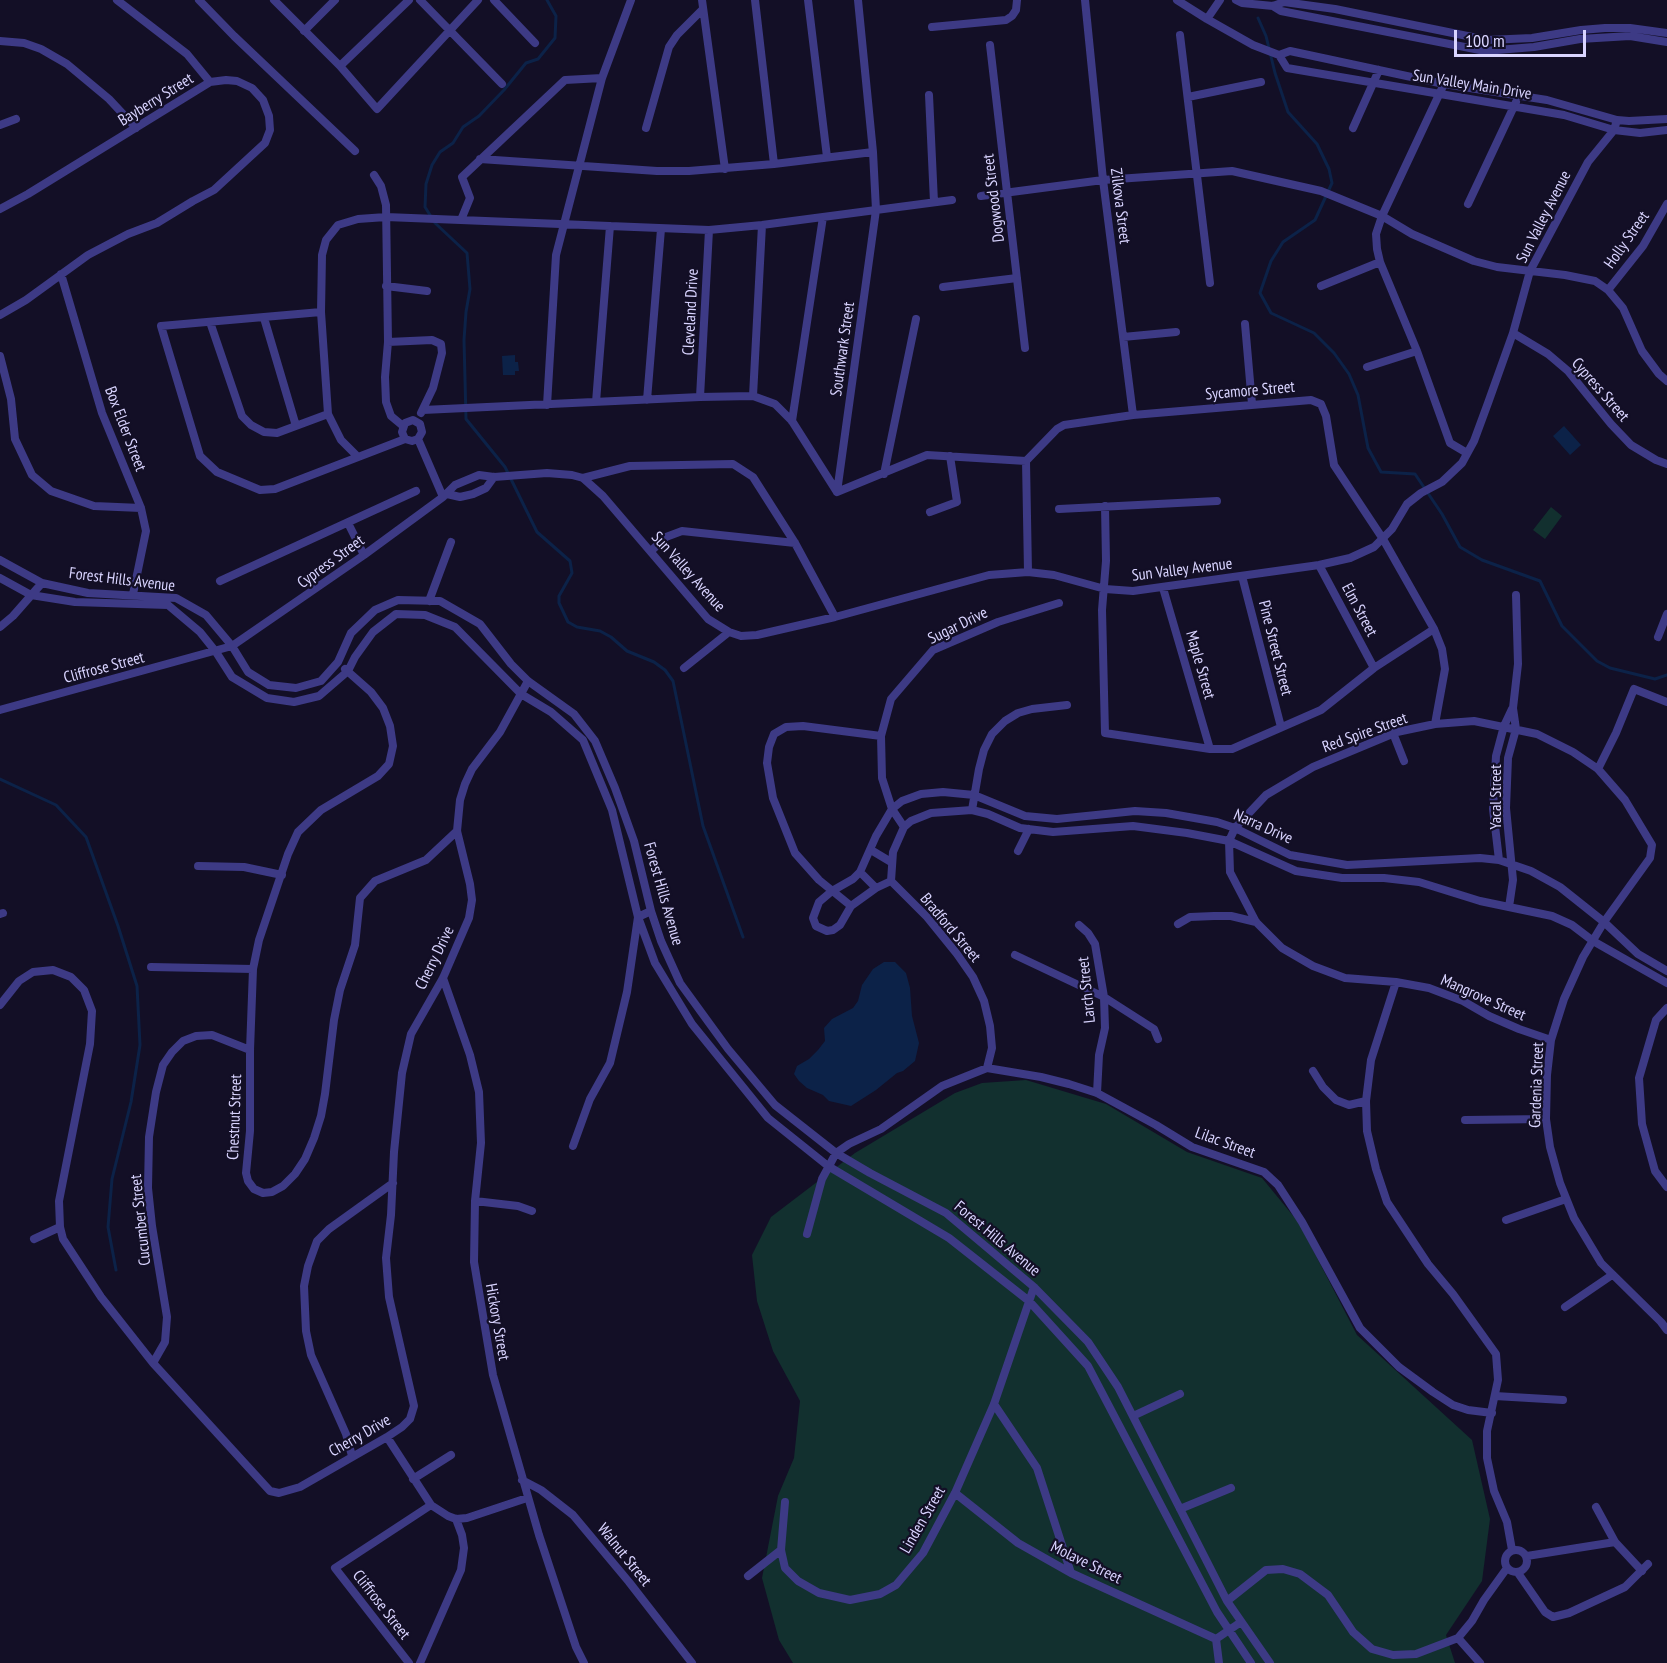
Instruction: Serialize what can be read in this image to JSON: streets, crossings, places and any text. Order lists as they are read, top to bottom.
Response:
{
  "streets": {
    "street": [
      "Sun Valley Main Drive",
      "Bayberry Street",
      "Dogwood Street",
      "Zilkova Street",
      "Sun Valley Avenue",
      "Holly Street",
      "Cleveland Drive",
      "Southwark Street",
      "Cypress Street",
      "Sycamore Street",
      "Box Elder Street",
      "Forest Hills Avenue",
      "Elm Street",
      "Sugar Drive",
      "Pine Street Street",
      "Maple Street",
      "Cliffrose Street",
      "Red Spire Street",
      "Yacal Street",
      "Narra Drive",
      "Bradford Street",
      "Cherry Drive",
      "Larch Street",
      "Mangrove Street",
      "Gardenia Street",
      "Chestnut Street",
      "Lilac Street",
      "Cucumber Street",
      "Hickory Street",
      "Linden Street",
      "Walnut Street",
      "Molave Street"
    ]
  },
  "crossings": [
    ["Sun Valley Main Drive", "Sun Valley Avenue"],
    ["Bayberry Street", "Box Elder Street"],
    ["Zilkova Street", "Sycamore Street"],
    ["Sun Valley Avenue", "Cypress Street"],
    ["Sun Valley Avenue", "Sycamore Street"],
    ["Sun Valley Avenue", "Elm Street"],
    ["Sun Valley Avenue", "Pine Street Street"],
    ["Sun Valley Avenue", "Maple Street"],
    ["Cypress Street", "Forest Hills Avenue"],
    ["Cypress Street", "Cliffrose Street"],
    ["Sycamore Street", "Red Spire Street"],
    ["Box Elder Street", "Forest Hills Avenue"],
    ["Forest Hills Avenue", "Cliffrose Street"],
    ["Forest Hills Avenue", "Cherry Drive"],
    ["Forest Hills Avenue", "Chestnut Street"],
    ["Forest Hills Avenue", "Linden Street"],
    ["Sugar Drive", "Narra Drive"],
    ["Red Spire Street", "Yacal Street"],
    ["Red Spire Street", "Narra Drive"],
    ["Red Spire Street", "Mangrove Street"],
    ["Red Spire Street", "Gardenia Street"],
    ["Yacal Street", "Narra Drive"],
    ["Narra Drive", "Mangrove Street"],
    ["Narra Drive", "Gardenia Street"],
    ["Bradford Street", "Lilac Street"],
    ["Cherry Drive", "Chestnut Street"],
    ["Cherry Drive", "Cucumber Street"],
    ["Cherry Drive", "Hickory Street"],
    ["Larch Street", "Lilac Street"],
    ["Mangrove Street", "Gardenia Street"],
    ["Chestnut Street", "Cucumber Street"],
    ["Hickory Street", "Walnut Street"],
    ["Linden Street", "Molave Street"]
  ],
  "scale_bar": "100 m"
}
